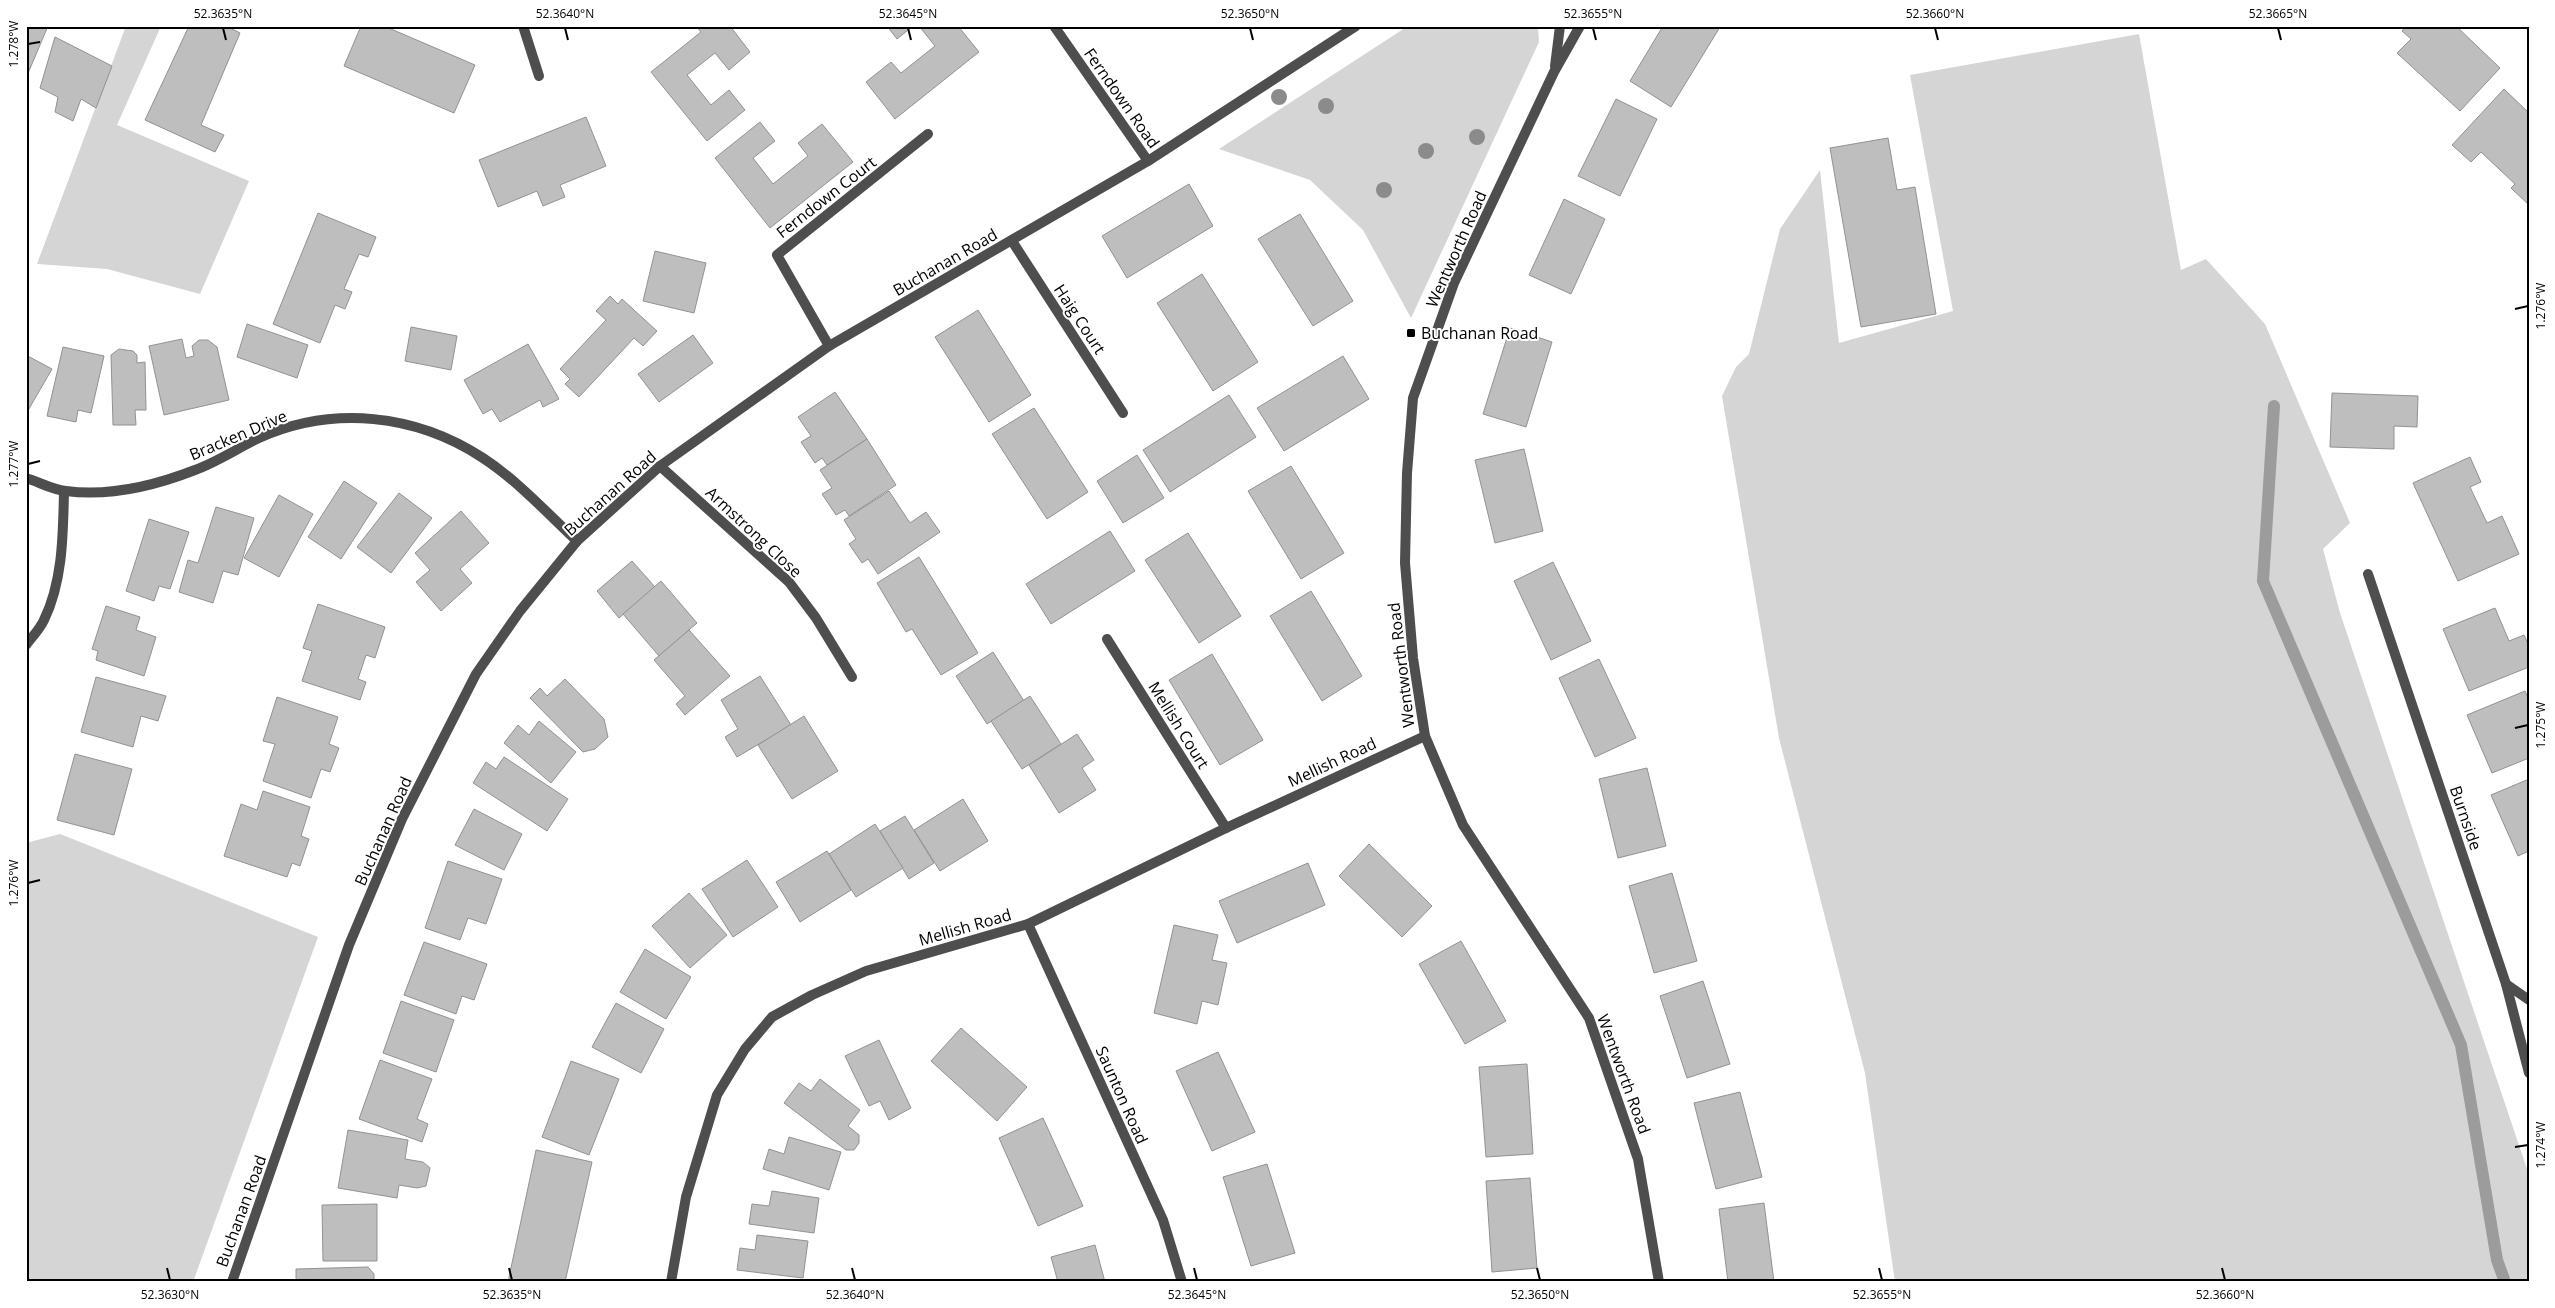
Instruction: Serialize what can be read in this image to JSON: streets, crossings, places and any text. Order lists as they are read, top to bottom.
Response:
{
  "streets": {
    "street": [
      "Ferndown Road",
      "Ferndown Court",
      "Wentworth Road",
      "Buchanan Road",
      "Haig Court",
      "Bracken Drive",
      "Armstrong Close",
      "Mellish Court",
      "Mellish Road",
      "Burnside",
      "Saunton Road"
    ]
  },
  "crossings": [
    ["Ferndown Road", "Buchanan Road"],
    ["Ferndown Court", "Buchanan Road"],
    ["Wentworth Road", "Mellish Road"],
    ["Buchanan Road", "Haig Court"],
    ["Buchanan Road", "Bracken Drive"],
    ["Buchanan Road", "Armstrong Close"],
    ["Mellish Court", "Mellish Road"],
    ["Mellish Road", "Saunton Road"]
  ],
  "places": {
    "transit": ["Buchanan Road"]
  },
  "coordinates": [
    "52.3635°N",
    "52.3640°N",
    "52.3645°N",
    "52.3650°N",
    "52.3655°N",
    "52.3660°N",
    "52.3665°N",
    "1.278°W",
    "1.276°W",
    "1.277°W",
    "1.275°W",
    "1.274°W",
    "52.3630°N"
  ]
}
